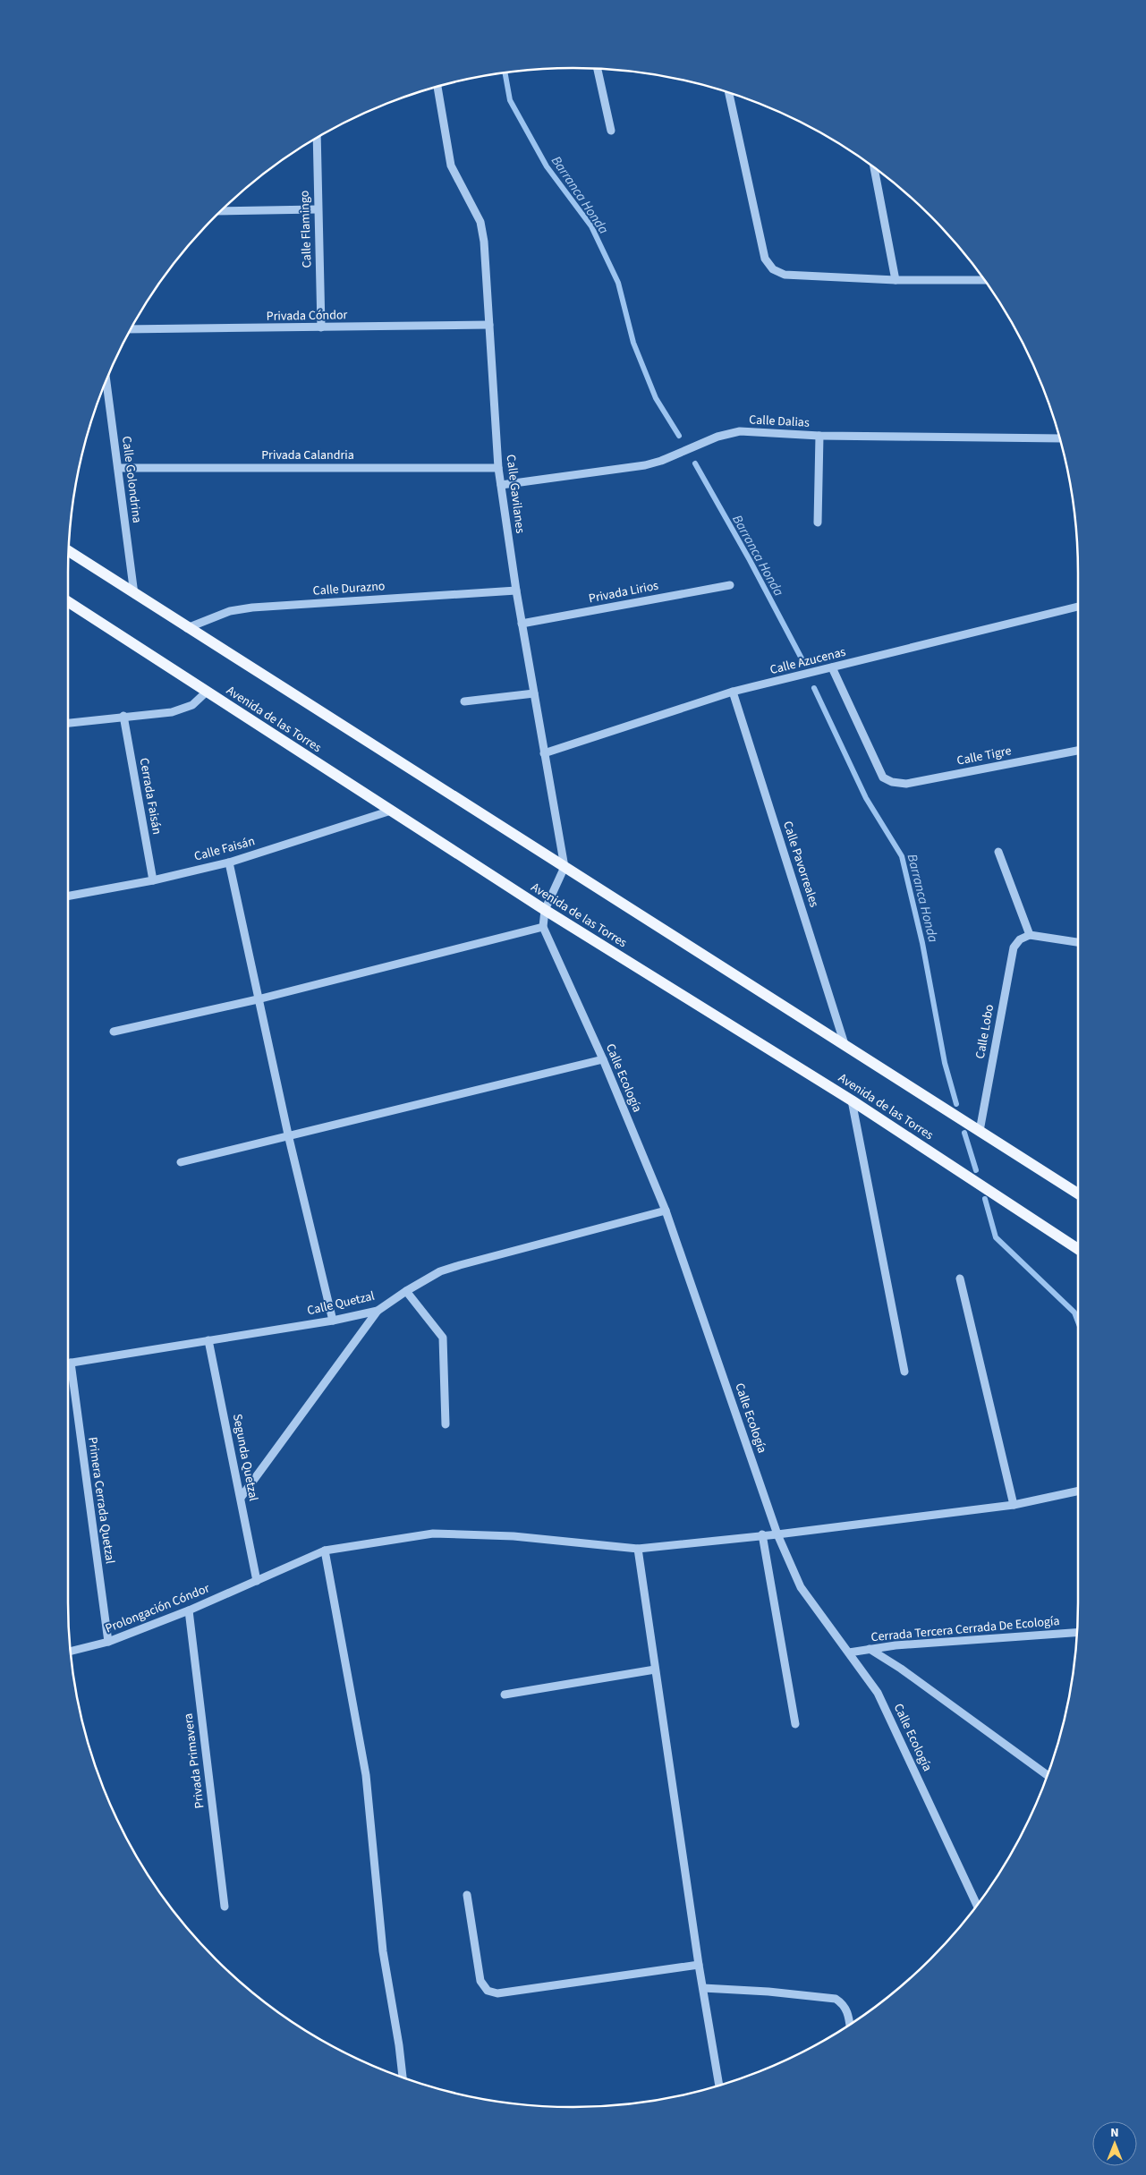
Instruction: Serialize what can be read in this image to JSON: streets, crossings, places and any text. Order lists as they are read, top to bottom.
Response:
{
  "streets": {
    "main road": ["Avenida de las Torres"],
    "street": [
      "Calle Flamingo",
      "Privada Cóndor",
      "Calle Dalias",
      "Privada Calandria",
      "Calle Golondrina",
      "Calle Gavilanes",
      "Calle Durazno",
      "Privada Lirios",
      "Calle Azucenas",
      "Calle Tigre",
      "Cerrada Faisán",
      "Calle Faisán",
      "Calle Pavorreales",
      "Calle Lobo",
      "Calle Ecología",
      "Calle Quetzal",
      "Segunda Quetzal",
      "Primera Cerrada Quetzal",
      "Prolongación Cóndor",
      "Cerrada Tercera Cerrada De Ecología",
      "Privada Primavera"
    ]
  },
  "crossings": [
    ["Calle Flamingo", "Privada Cóndor"],
    ["Privada Cóndor", "Calle Gavilanes"],
    ["Calle Dalias", "Calle Gavilanes"],
    ["Privada Calandria", "Calle Golondrina"],
    ["Privada Calandria", "Calle Gavilanes"],
    ["Calle Gavilanes", "Calle Durazno"],
    ["Calle Gavilanes", "Privada Lirios"],
    ["Calle Gavilanes", "Calle Azucenas"],
    ["Calle Azucenas", "Calle Tigre"],
    ["Calle Azucenas", "Calle Pavorreales"],
    ["Avenida de las Torres", "Calle Faisán"],
    ["Cerrada Faisán", "Calle Faisán"],
    ["Calle Ecología", "Calle Quetzal"],
    ["Calle Ecología", "Prolongación Cóndor"],
    ["Calle Ecología", "Cerrada Tercera Cerrada De Ecología"],
    ["Calle Quetzal", "Segunda Quetzal"],
    ["Calle Quetzal", "Primera Cerrada Quetzal"],
    ["Segunda Quetzal", "Prolongación Cóndor"],
    ["Primera Cerrada Quetzal", "Prolongación Cóndor"],
    ["Prolongación Cóndor", "Privada Primavera"]
  ],
  "water": ["Barranca Honda"],
  "north": "top"
}
